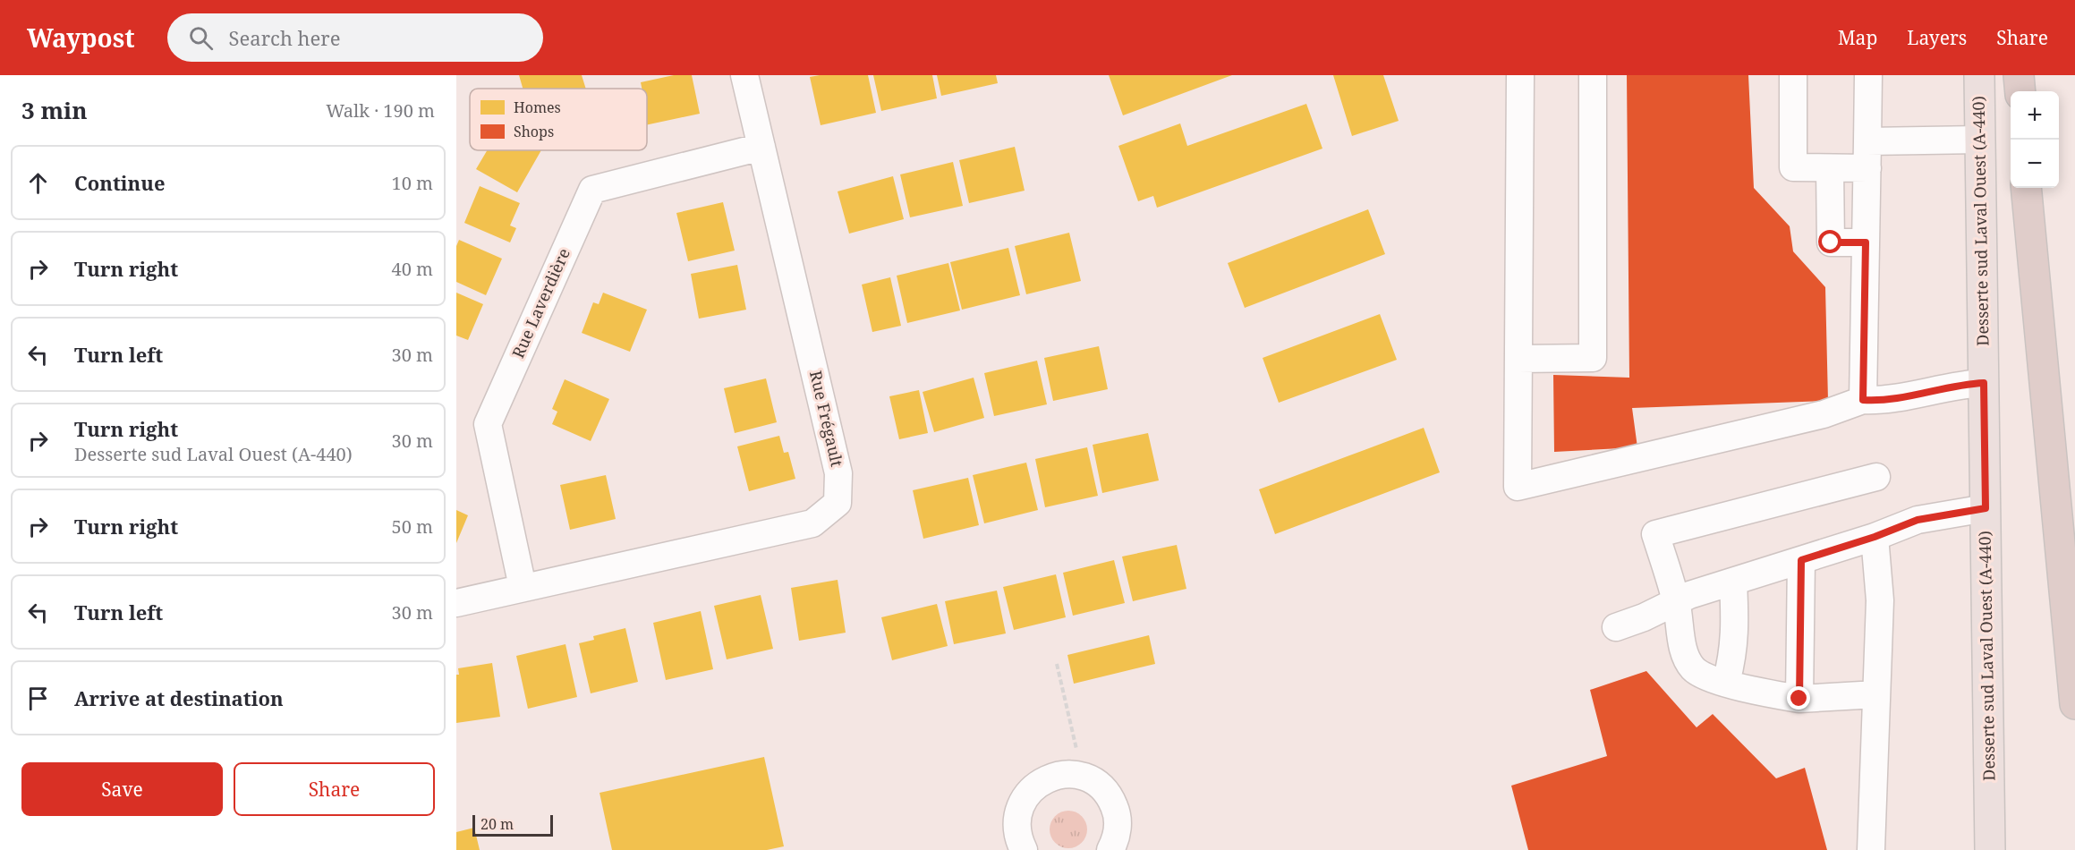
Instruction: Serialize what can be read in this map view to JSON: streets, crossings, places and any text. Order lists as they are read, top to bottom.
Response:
{
  "streets": {
    "main road": ["Desserte sud Laval Ouest (A-440)"],
    "street": ["Rue Laverdière", "Rue Frégault"]
  },
  "crossings": [
    ["Rue Laverdière", "Rue Frégault"]
  ],
  "legend": ["Homes", "Shops"],
  "scale_bar": "20 m",
  "page": {
    "header": "Waypost",
    "search": "Search here",
    "nav": ["Map", "Layers", "Share"],
    "heading": ["3 min", "Walk · 190 m"],
    "map_buttons": ["+", "−"],
    "list": [
      ["Continue", "10 m"],
      ["Turn right", "40 m"],
      ["Turn left", "30 m"],
      ["Turn right", "Desserte sud Laval Ouest (A-440)", "30 m"],
      ["Turn right", "50 m"],
      ["Turn left", "30 m"],
      "Arrive at destination"
    ],
    "buttons": ["Save", "Share"],
    "scale": "20 m"
  }
}
